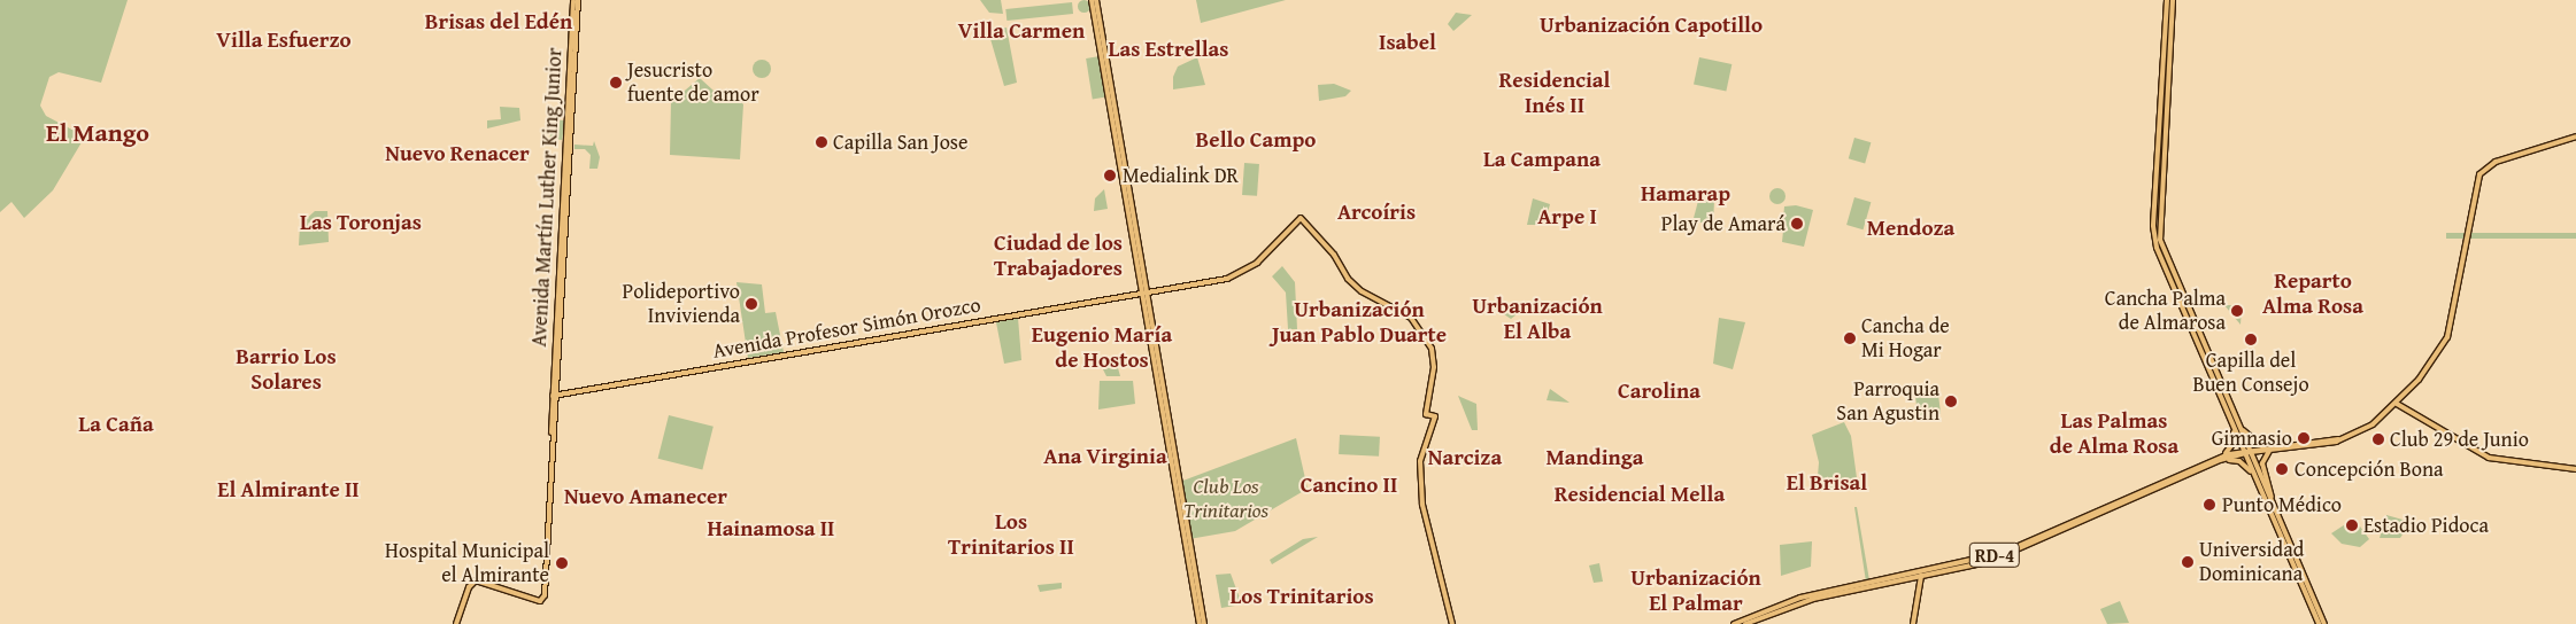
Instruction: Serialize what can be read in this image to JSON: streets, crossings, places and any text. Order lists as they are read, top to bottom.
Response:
{
  "streets": {
    "main road": ["Avenida Martín Luther King Junior", "Avenida Profesor Simón Orozco", "RD-4"]
  },
  "crossings": [
    ["Avenida Martín Luther King Junior", "Avenida Profesor Simón Orozco"]
  ],
  "districts": [
    "Brisas del Edén",
    "Urbanización Capotillo",
    "Villa Carmen",
    "Villa Esfuerzo",
    "Isabel",
    "Las Estrellas",
    "Residencial Inés II",
    "El Mango",
    "Bello Campo",
    "Nuevo Renacer",
    "La Campana",
    "Hamarap",
    "Arcoíris",
    "Arpe I",
    "Las Toronjas",
    "Mendoza",
    "Ciudad de los Trabajadores",
    "Reparto Alma Rosa",
    "Urbanización El Alba",
    "Urbanización Juan Pablo Duarte",
    "Eugenio María de Hostos",
    "Barrio Los Solares",
    "Carolina",
    "Las Palmas de Alma Rosa",
    "La Caña",
    "Ana Virginia",
    "Narciza",
    "Mandinga",
    "El Brisal",
    "Cancino II",
    "El Almirante II",
    "Residencial Mella",
    "Nuevo Amanecer",
    "Los Trinitarios II",
    "Hainamosa II",
    "Urbanización El Palmar",
    "Los Trinitarios"
  ],
  "parks": ["Club Los Trinitarios"],
  "places": [
    "Jesucristo fuente de amor",
    "Capilla San Jose",
    "Medialink DR",
    "Play de Amará",
    "Polideportivo Invivienda",
    "Cancha Palma de Almarosa",
    "Cancha de Mi Hogar",
    "Capilla del Buen Consejo",
    "Parroquia San Agustin",
    "Gimnasio",
    "Club 29 de Junio",
    "Concepción Bona",
    "Punto Médico",
    "Estadio Pidoca",
    "Universidad Dominicana",
    "Hospital Municipal el Almirante"
  ]
}
